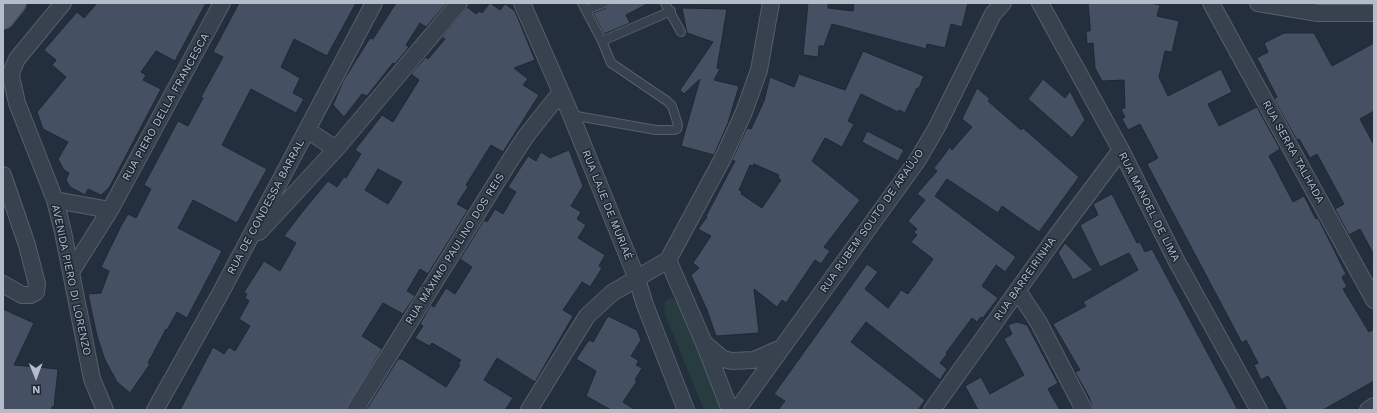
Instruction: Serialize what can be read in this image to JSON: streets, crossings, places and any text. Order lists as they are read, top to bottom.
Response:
{
  "streets": {
    "street": [
      "RUA PIERO DELLA FRANCESCA",
      "RUA SERRA TALHADA",
      "RUA LAJE DE MURIAÉ",
      "RUA DE CONDESSA BARRAL",
      "RUA MANOEL DE LIMA",
      "RUA RUBEM SOUTO DE ARAÚJO",
      "RUA MÁXIMO PAULINO DOS REIS",
      "RUA BARREIRINHA",
      "AVENIDA PIERO DI LORENZO"
    ]
  },
  "crossings": [
    ["RUA PIERO DELLA FRANCESCA", "AVENIDA PIERO DI LORENZO"],
    ["RUA LAJE DE MURIAÉ", "RUA MÁXIMO PAULINO DOS REIS"],
    ["RUA MANOEL DE LIMA", "RUA BARREIRINHA"]
  ],
  "north": "bottom"
}
